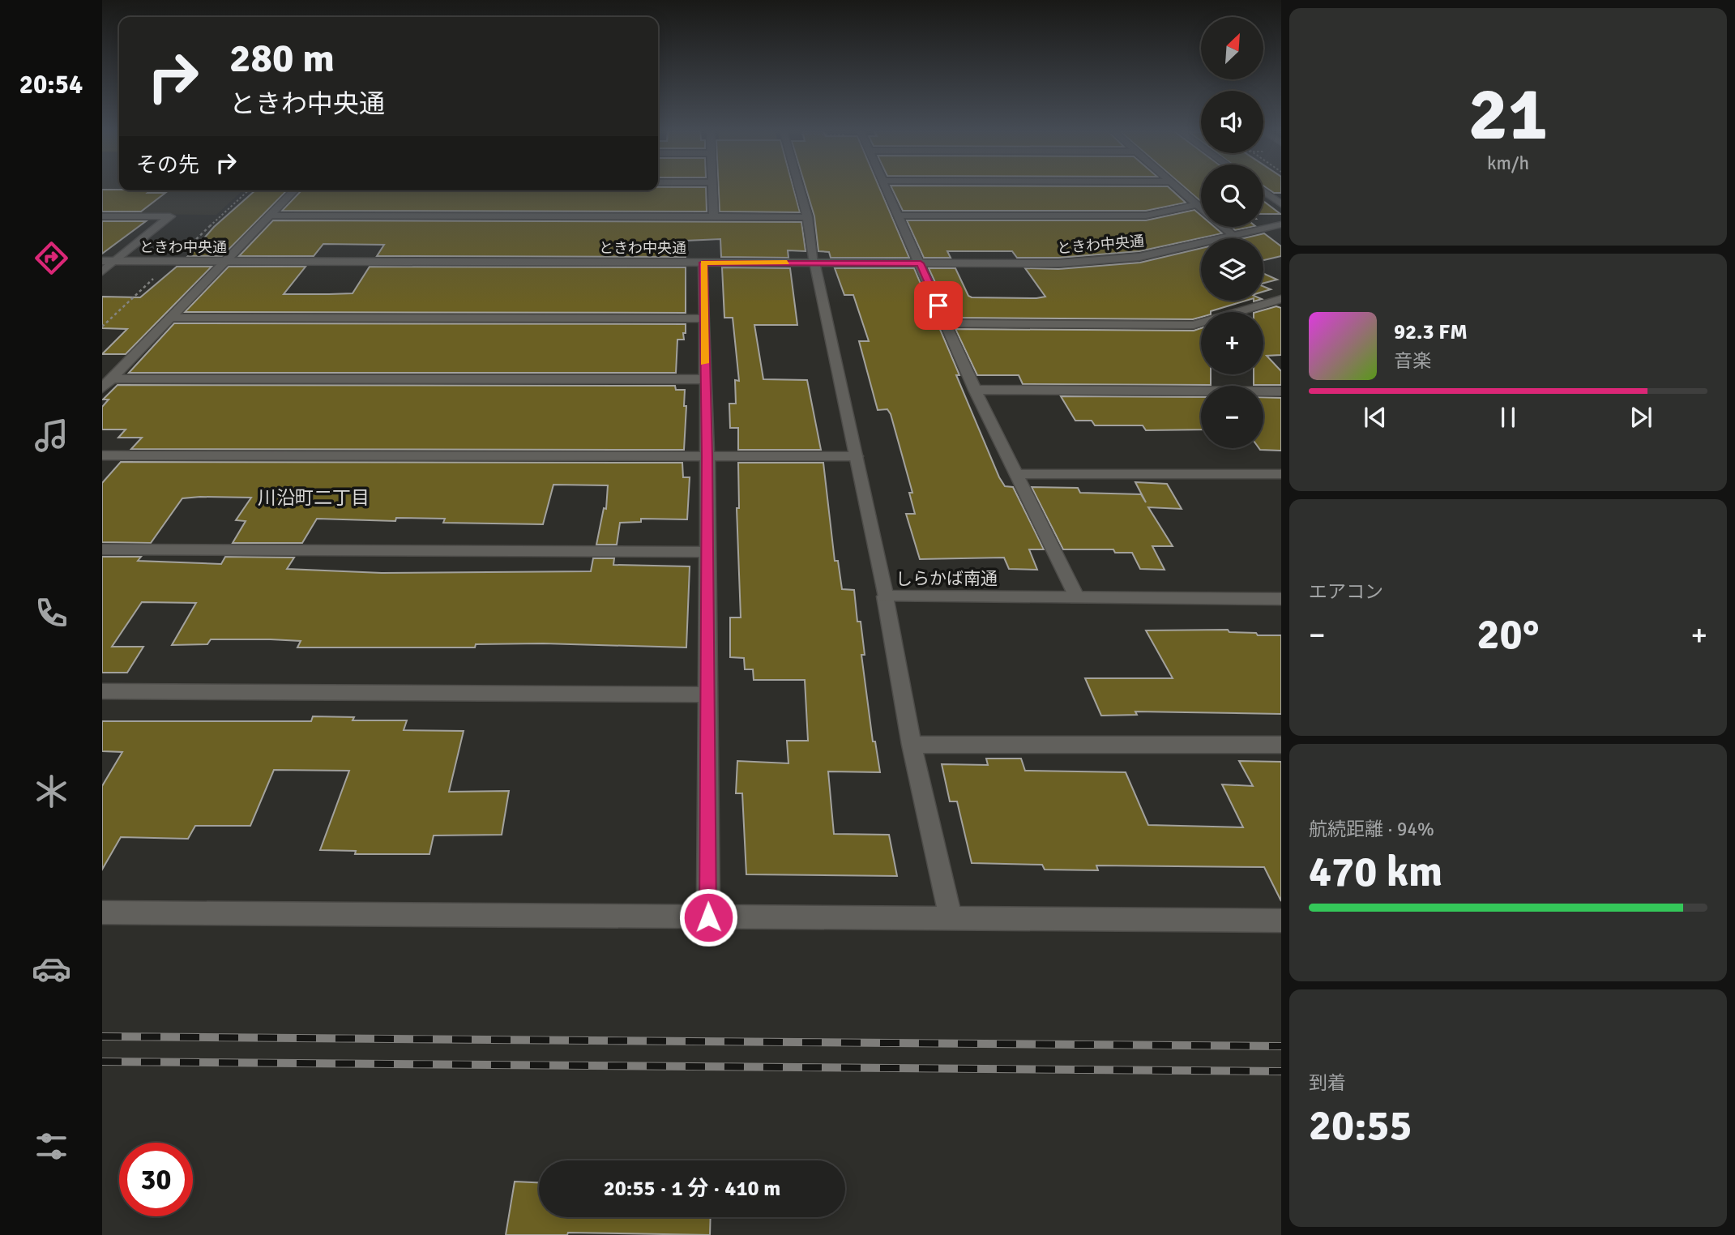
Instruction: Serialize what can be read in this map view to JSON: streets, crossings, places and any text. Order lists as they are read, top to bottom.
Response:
{
  "streets": {
    "street": ["ときわ中央通", "しらかば南通"]
  },
  "crossings": [
    ["ときわ中央通", "しらかば南通"]
  ],
  "districts": ["川沿町二丁目"],
  "north": "top right",
  "page": {
    "tabs": "20:54",
    "tile": [
      ["21", "km/h"],
      "エアコン",
      ["航続距離 · 94%", "470 km"],
      ["到着", "20:55"]
    ],
    "map_buttons": ["+", "−"],
    "turn": ["280 m", "ときわ中央通"],
    "then": "その先",
    "song": ["92.3 FM", "音楽"],
    "heat": ["−", "20°", "+"],
    "limit": "30",
    "trip": "20:55 · 1 分 · 410 m"
  }
}
